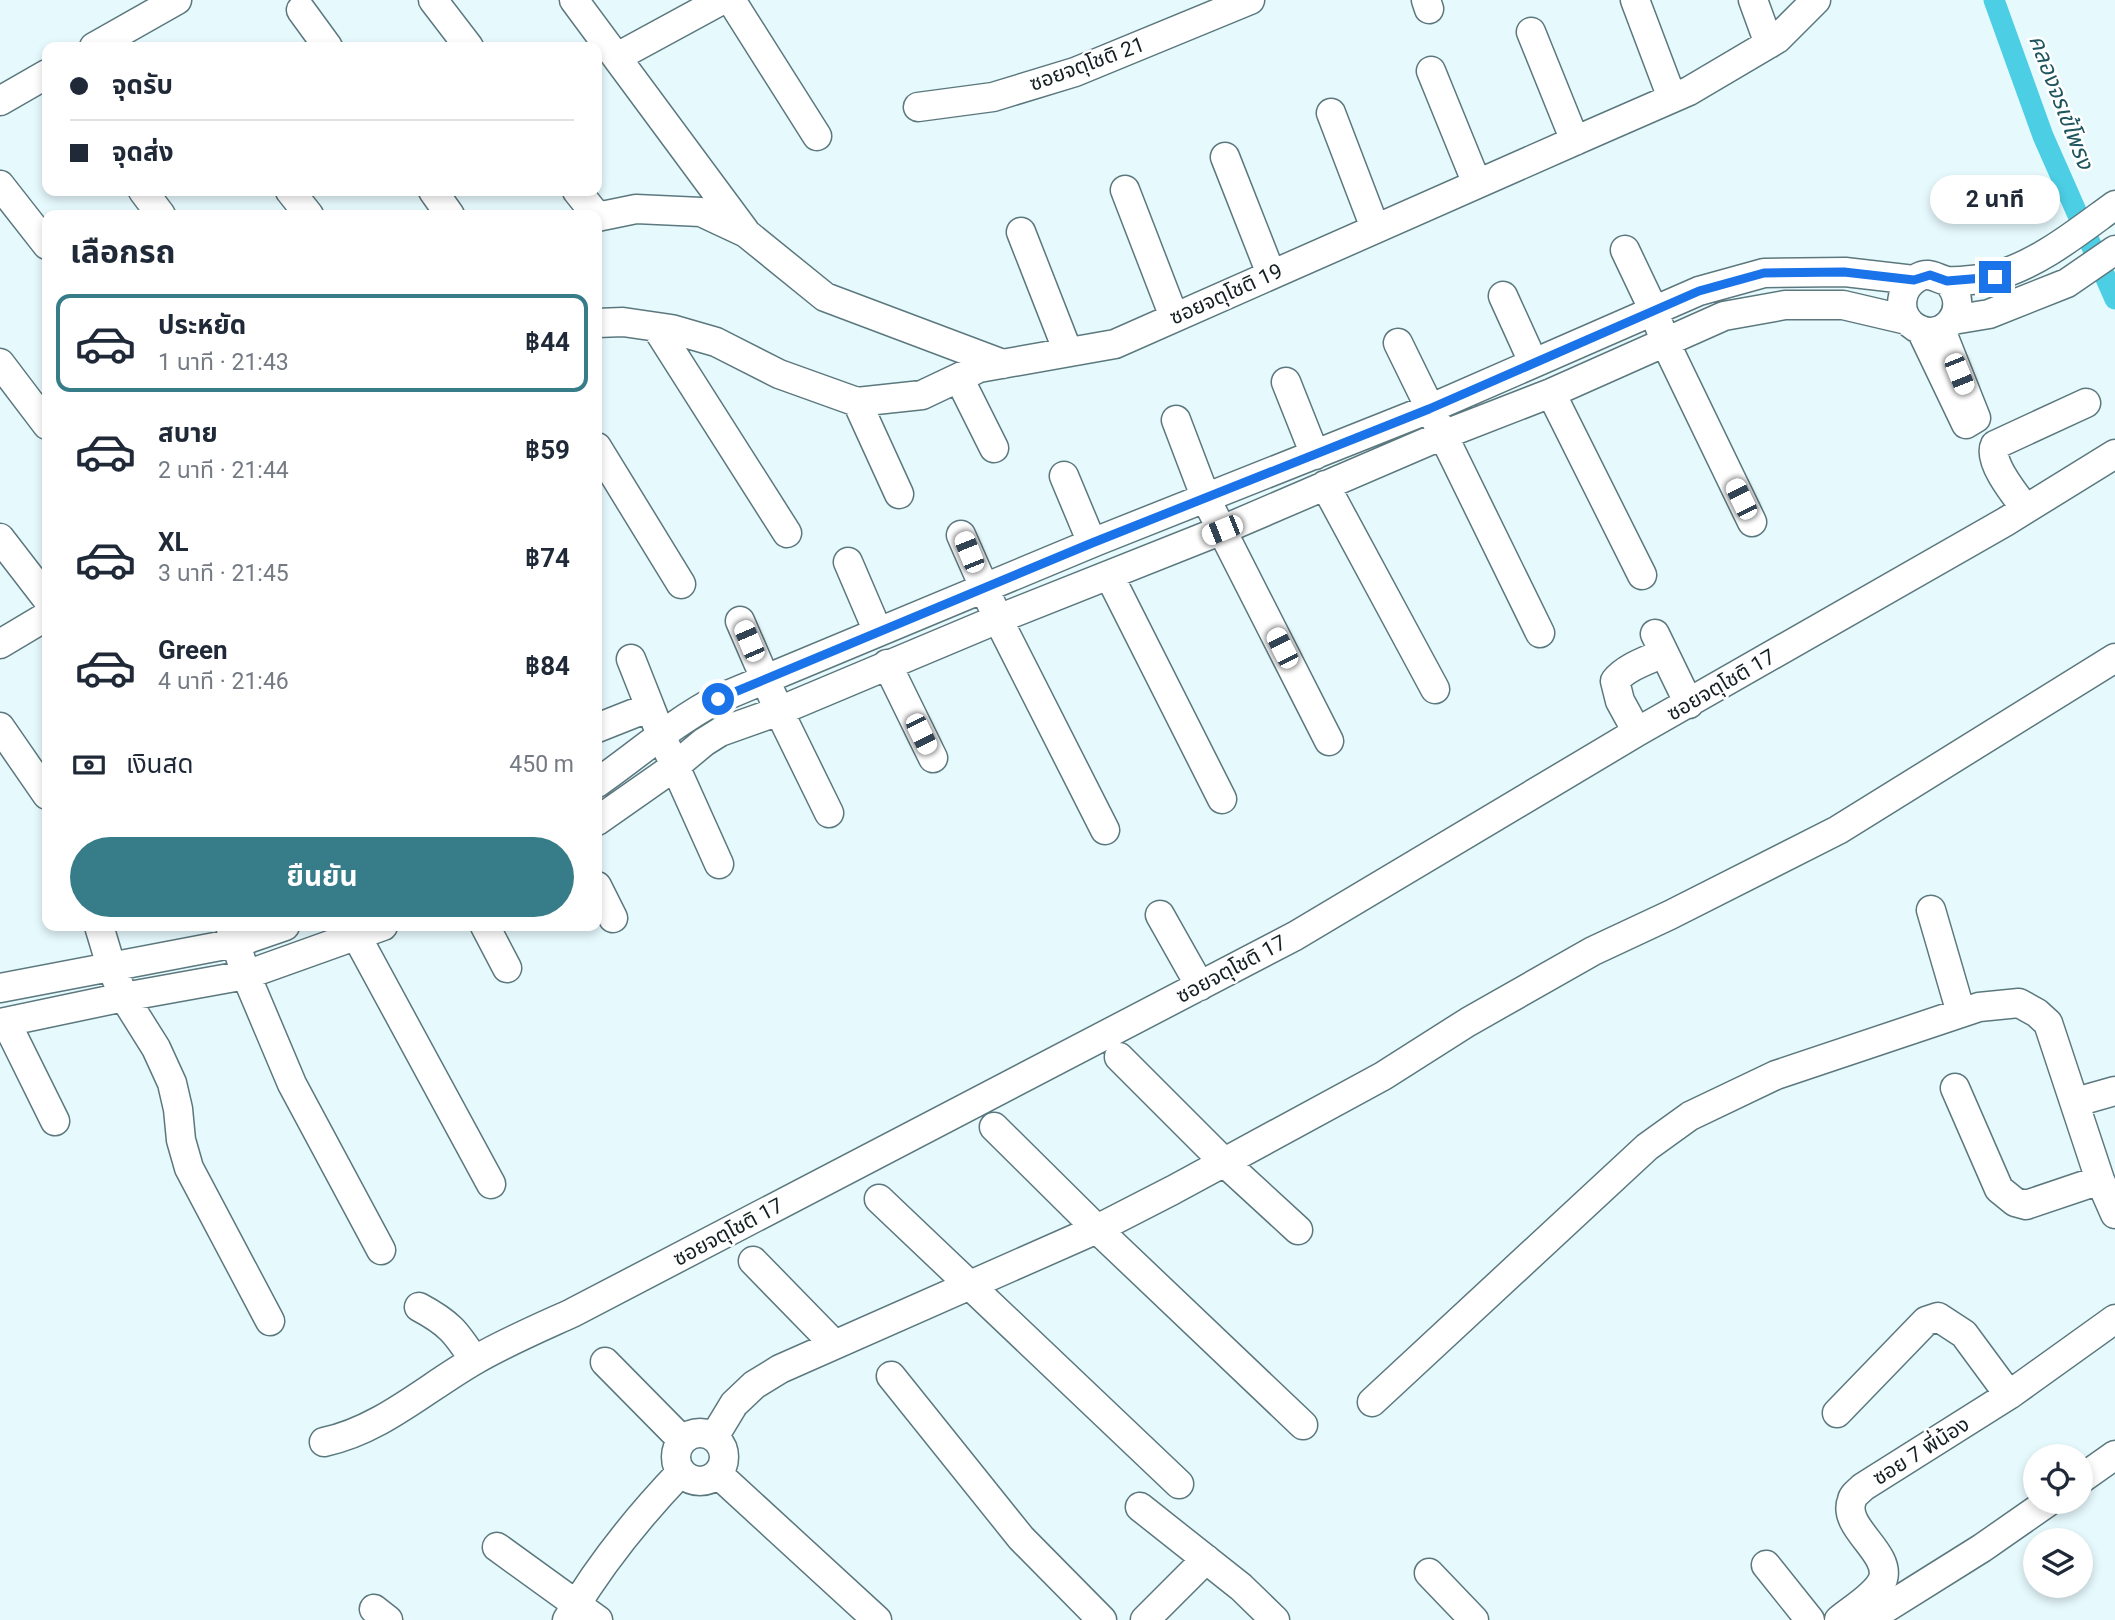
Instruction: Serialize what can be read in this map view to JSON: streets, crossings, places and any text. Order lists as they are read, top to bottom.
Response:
{
  "streets": {
    "street": [
      "ซอยจตุโชติ 21",
      "ซอยจตุโชติ 19",
      "ซอยจตุโชติ 17",
      "ซอย 7 พี่น้อง"
    ]
  },
  "water": ["คลองจรเข้โพรง"],
  "page": {
    "banner": ["จุดรับ", "จุดส่ง"],
    "bubble": "2 นาที",
    "heading": "เลือกรถ",
    "list": [
      {
        "name": "ประหยัด",
        "note": "1 นาที · 21:43",
        "value": "฿44"
      },
      {
        "name": "สบาย",
        "note": "2 นาที · 21:44",
        "value": "฿59"
      },
      {
        "name": "XL",
        "note": "3 นาที · 21:45",
        "value": "฿74"
      },
      {
        "name": "Green",
        "note": "4 นาที · 21:46",
        "value": "฿84"
      }
    ],
    "pay": ["เงินสด", "450 m"],
    "buttons": "ยืนยัน"
  }
}
